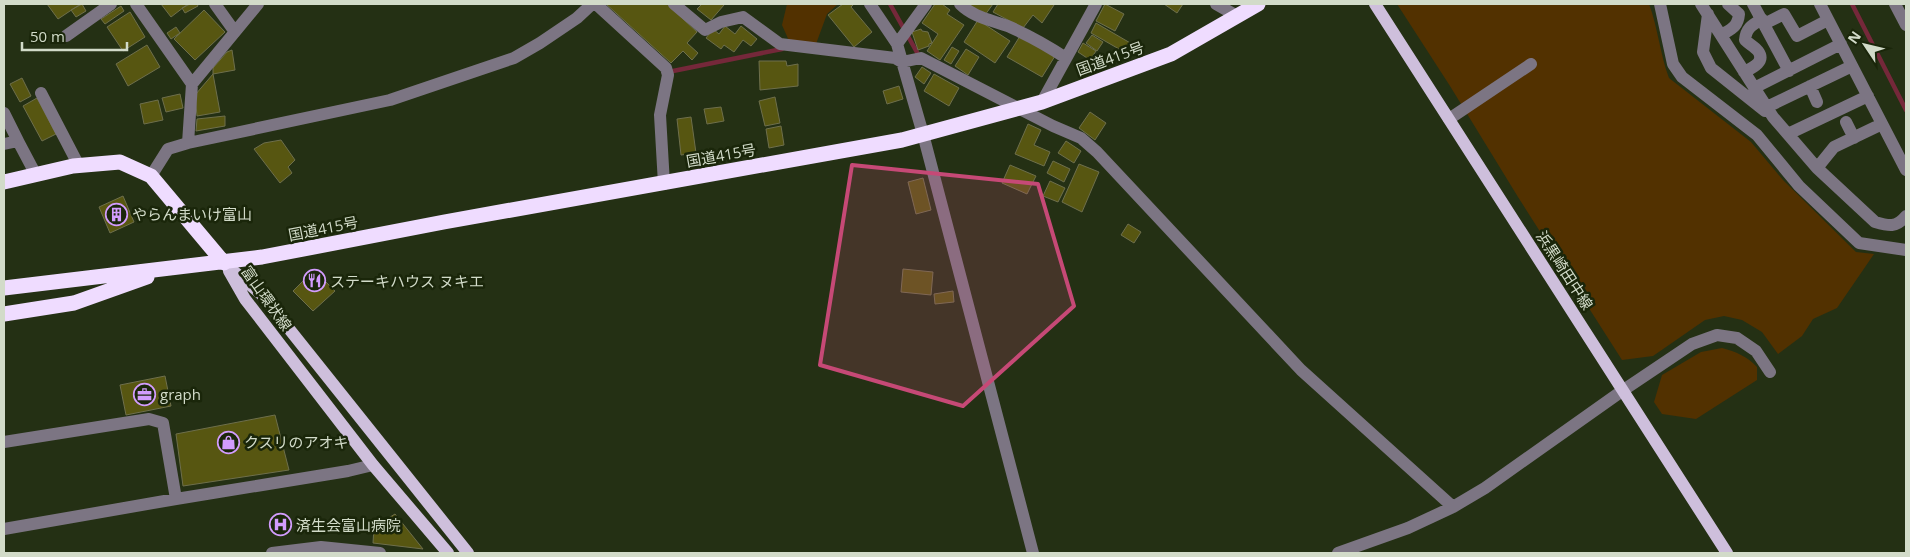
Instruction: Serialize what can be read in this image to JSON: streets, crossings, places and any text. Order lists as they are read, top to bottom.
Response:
{
  "streets": {
    "highway": ["国道415号"],
    "main road": ["浜黒崎田中線", "富山環状線"]
  },
  "crossings": [
    ["国道415号", "富山環状線"]
  ],
  "places": {
    "building": ["やらんまいけ富山"],
    "restaurant": ["ステーキハウス ヌキエ"],
    "office": ["graph"],
    "shop": ["クスリのアオキ"],
    "hospital": ["済生会富山病院"]
  },
  "scale_bar": "50 m",
  "north": "top left"
}
